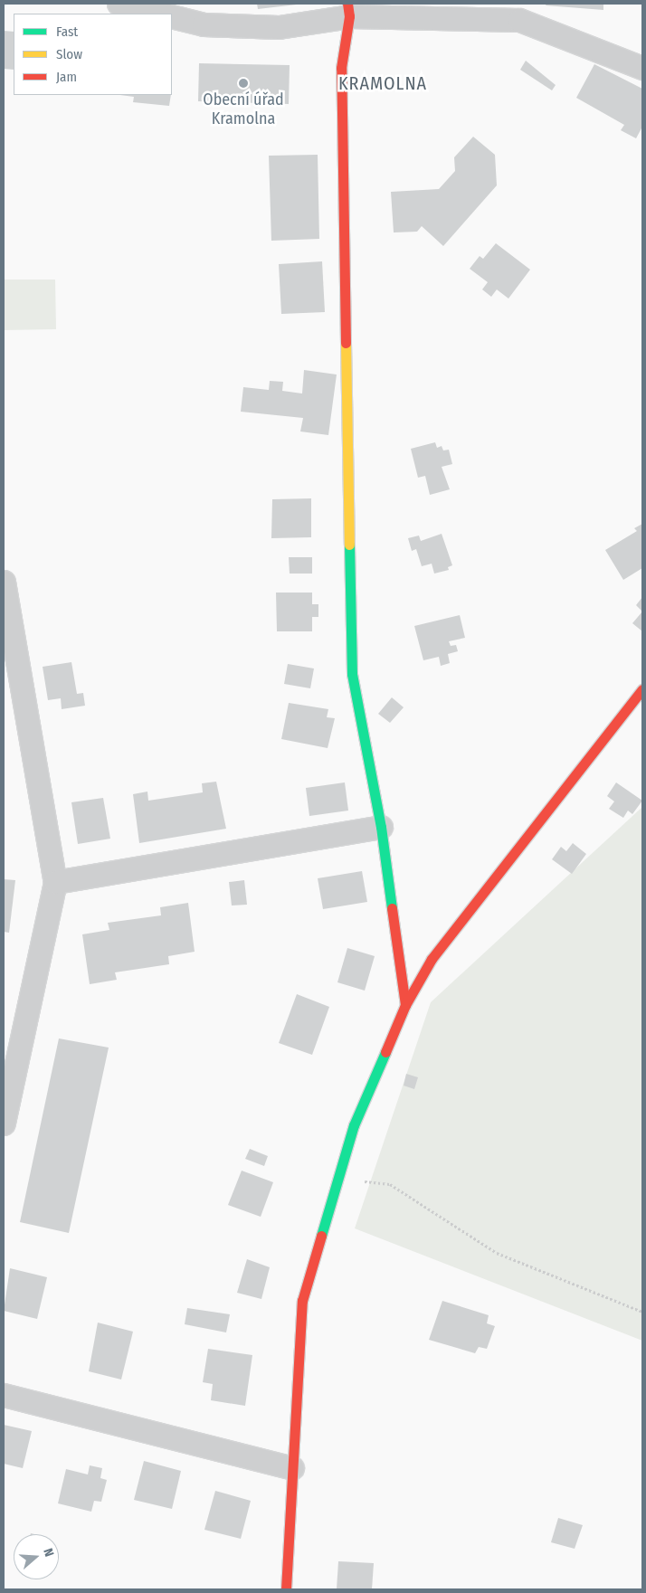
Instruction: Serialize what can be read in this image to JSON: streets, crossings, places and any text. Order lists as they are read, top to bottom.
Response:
{
  "districts": ["KRAMOLNA"],
  "places": ["Obecní úřad Kramolna"],
  "legend": ["Fast", "Slow", "Jam"],
  "north": "right"
}
